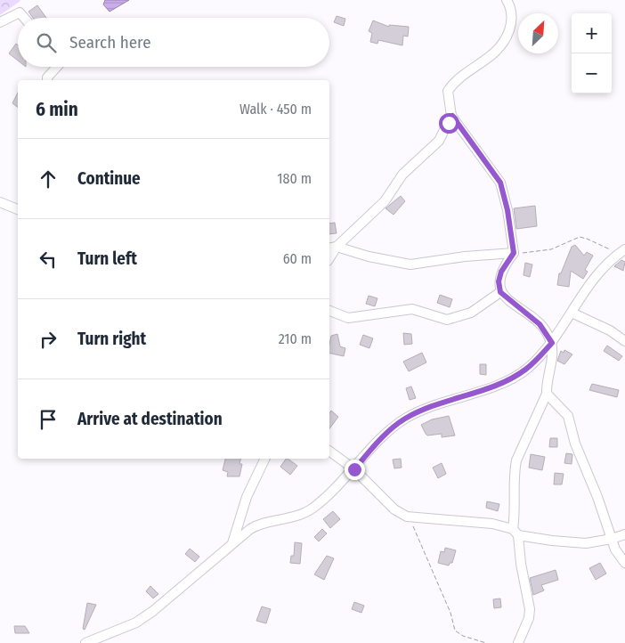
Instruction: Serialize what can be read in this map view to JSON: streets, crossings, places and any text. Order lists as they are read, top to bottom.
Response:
{
  "north": "top right",
  "page": {
    "map_buttons": ["+", "−"],
    "search": "Search here",
    "heading": ["6 min", "Walk · 450 m"],
    "list": [
      ["Continue", "180 m"],
      ["Turn left", "60 m"],
      ["Turn right", "210 m"],
      "Arrive at destination"
    ]
  }
}
